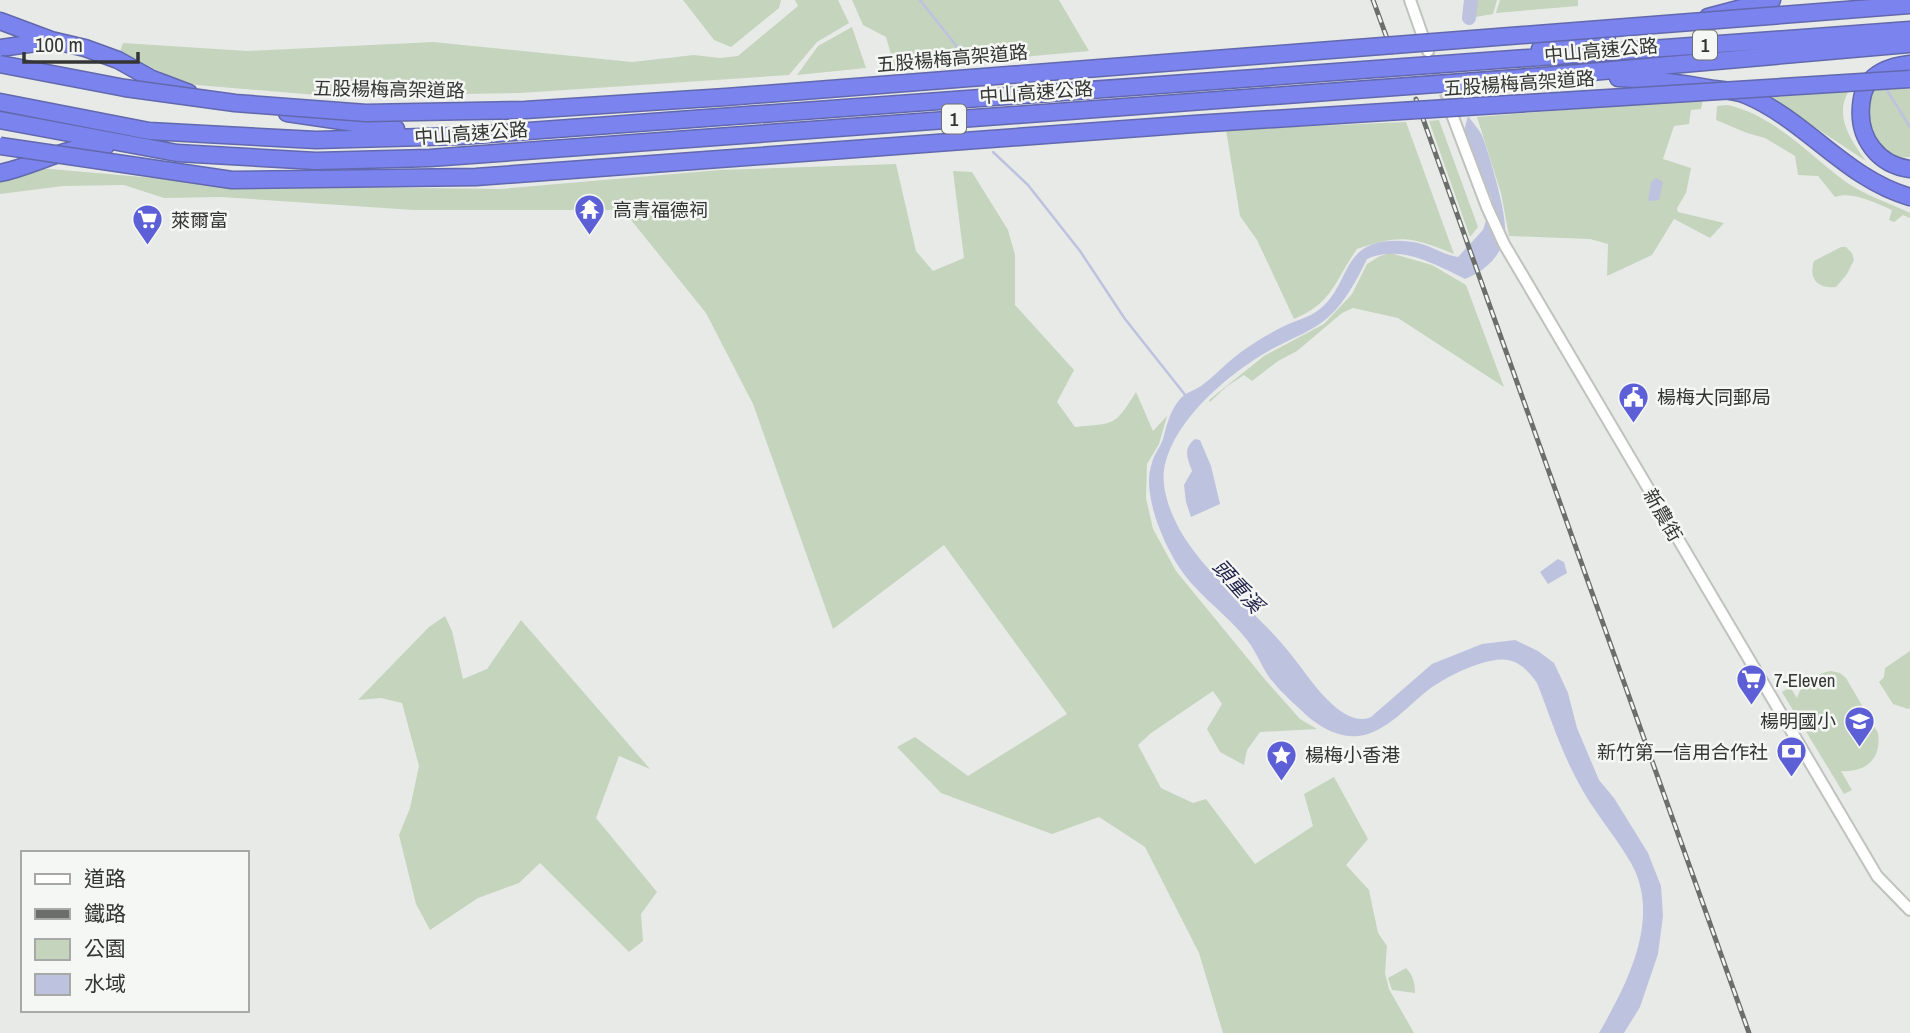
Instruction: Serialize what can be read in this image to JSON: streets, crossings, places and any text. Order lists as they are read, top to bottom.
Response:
{
  "streets": {
    "highway": ["1", "中山高速公路", "五股楊梅高架道路"],
    "street": ["新農街"]
  },
  "water": ["頭重溪"],
  "places": {
    "temple": ["高青福德祠"],
    "supermarket": ["萊爾富", "7-Eleven"],
    "public building": ["楊梅大同郵局"],
    "school or university": ["楊明國小"],
    "bank": ["新竹第一信用合作社"],
    "place": ["楊梅小香港"]
  },
  "legend": [
    "道路",
    "鐵路",
    "公園",
    "水域"
  ],
  "scale_bar": "100 m"
}
